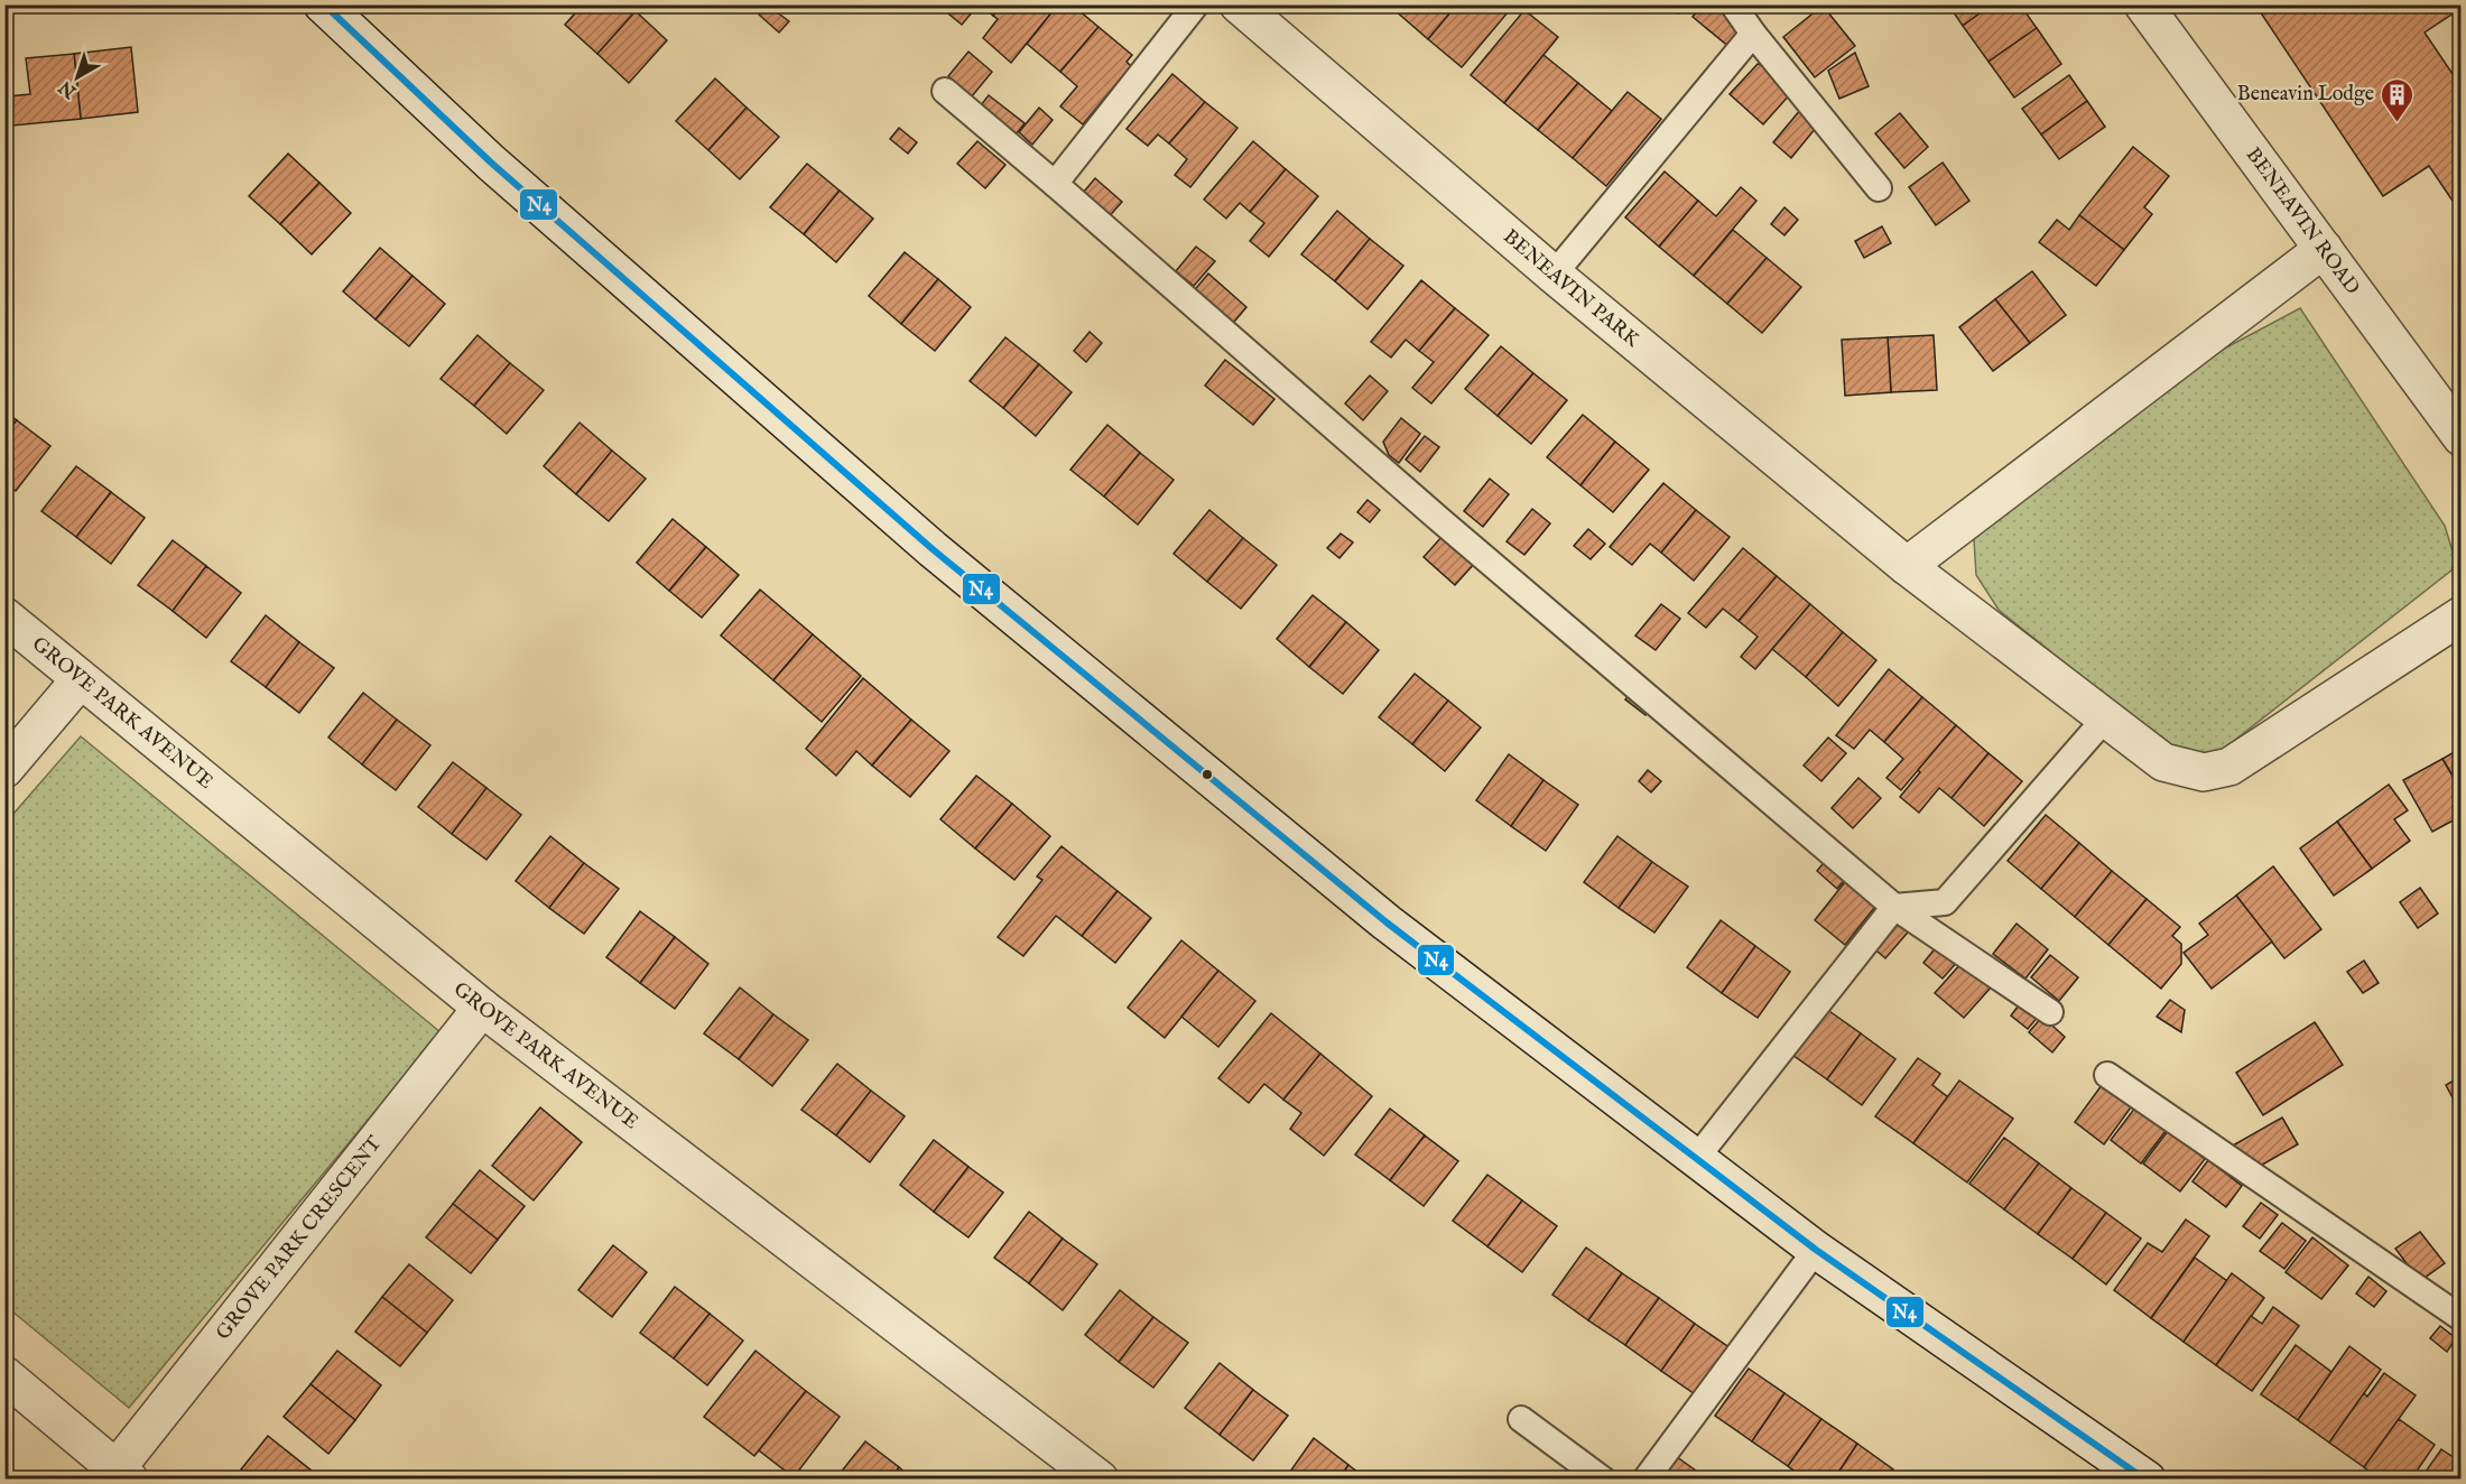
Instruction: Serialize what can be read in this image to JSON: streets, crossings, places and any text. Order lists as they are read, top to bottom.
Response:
{
  "streets": {
    "street": [
      "BENEAVIN ROAD",
      "BENEAVIN PARK",
      "GROVE PARK AVENUE",
      "GROVE PARK CRESCENT"
    ]
  },
  "crossings": [
    ["GROVE PARK AVENUE", "GROVE PARK CRESCENT"]
  ],
  "places": {
    "building": ["Beneavin Lodge"]
  },
  "lines": ["transit line N4"],
  "north": "bottom left"
}
